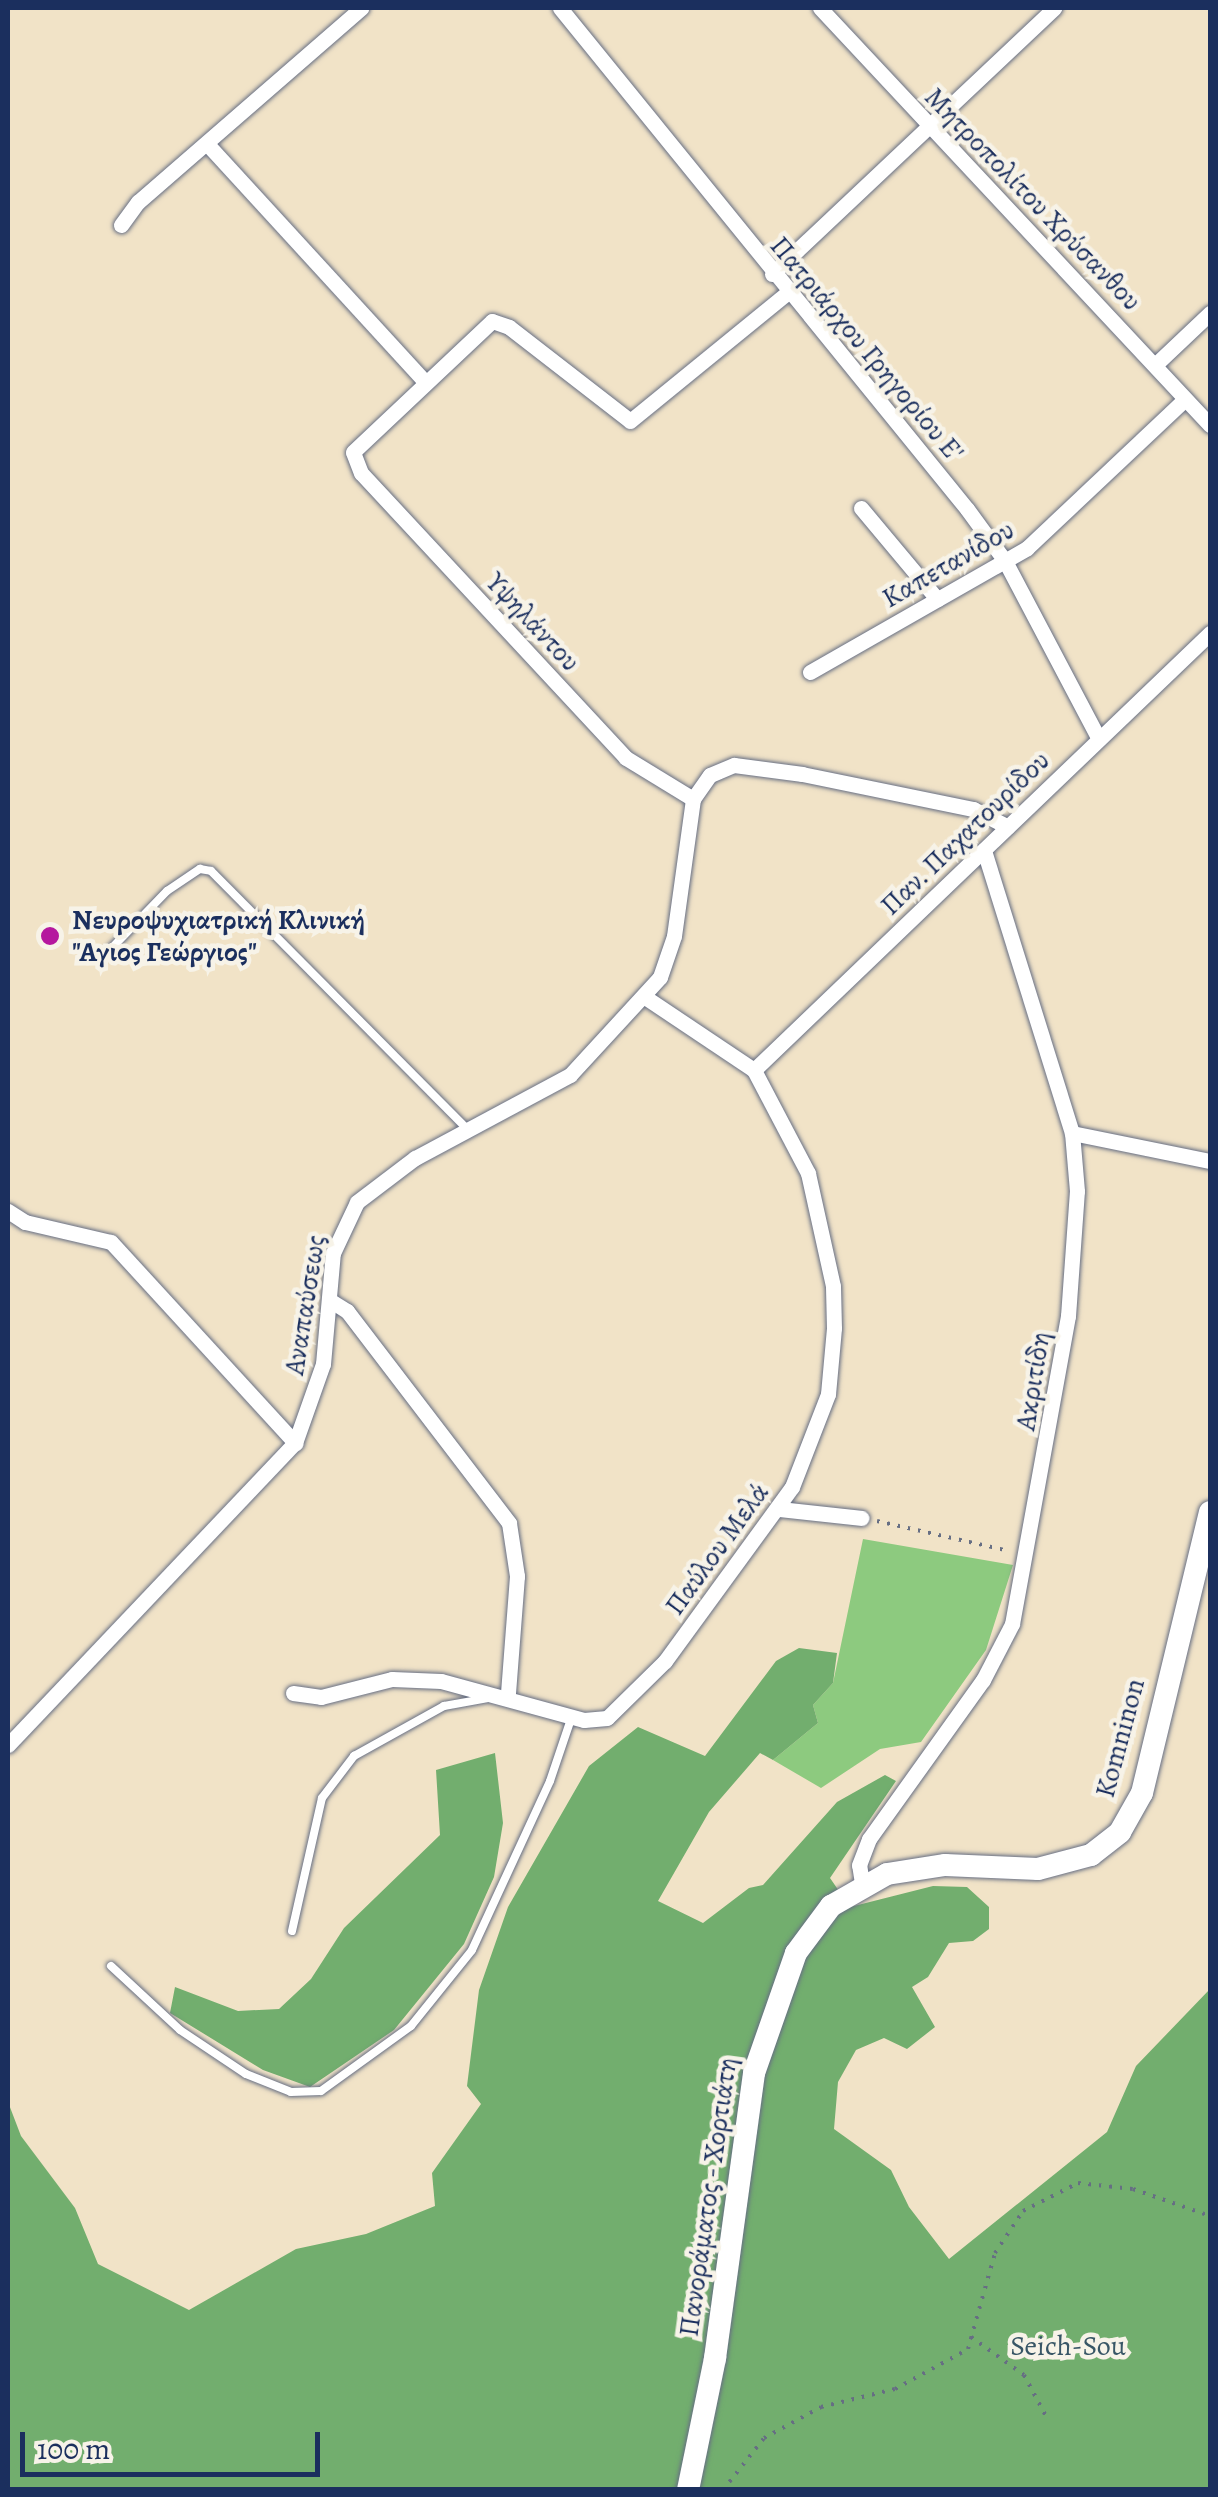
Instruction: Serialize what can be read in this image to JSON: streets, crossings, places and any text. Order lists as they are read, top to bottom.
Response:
{
  "streets": {
    "main road": ["Komninon", "Πανοράματος - Χορτιάτη"],
    "street": [
      "Μητροπολίτου Χρύσανθου",
      "Πατριάρχου Γρηγορίου Ε'",
      "Καπετανίδου",
      "Υψηλάντου",
      "Παν. Παχατουρίδου",
      "Αναπαύσεως",
      "Ακριτίδη",
      "Παύλου Μελά"
    ]
  },
  "crossings": [
    ["Μητροπολίτου Χρύσανθου", "Καπετανίδου"],
    ["Πατριάρχου Γρηγορίου Ε'", "Καπετανίδου"],
    ["Πατριάρχου Γρηγορίου Ε'", "Παν. Παχατουρίδου"],
    ["Υψηλάντου", "Αναπαύσεως"],
    ["Παν. Παχατουρίδου", "Ακριτίδη"],
    ["Παν. Παχατουρίδου", "Παύλου Μελά"],
    ["Αναπαύσεως", "Παύλου Μελά"],
    ["Ακριτίδη", "Komninon"],
    ["Ακριτίδη", "Πανοράματος - Χορτιάτη"],
    ["Komninon", "Πανοράματος - Χορτιάτη"]
  ],
  "parks": ["Seich-Sou"],
  "places": ["Νευροψυχιατρική Κλινική \"Αγιος Γεώργιος\""],
  "scale_bar": "100 m"
}
